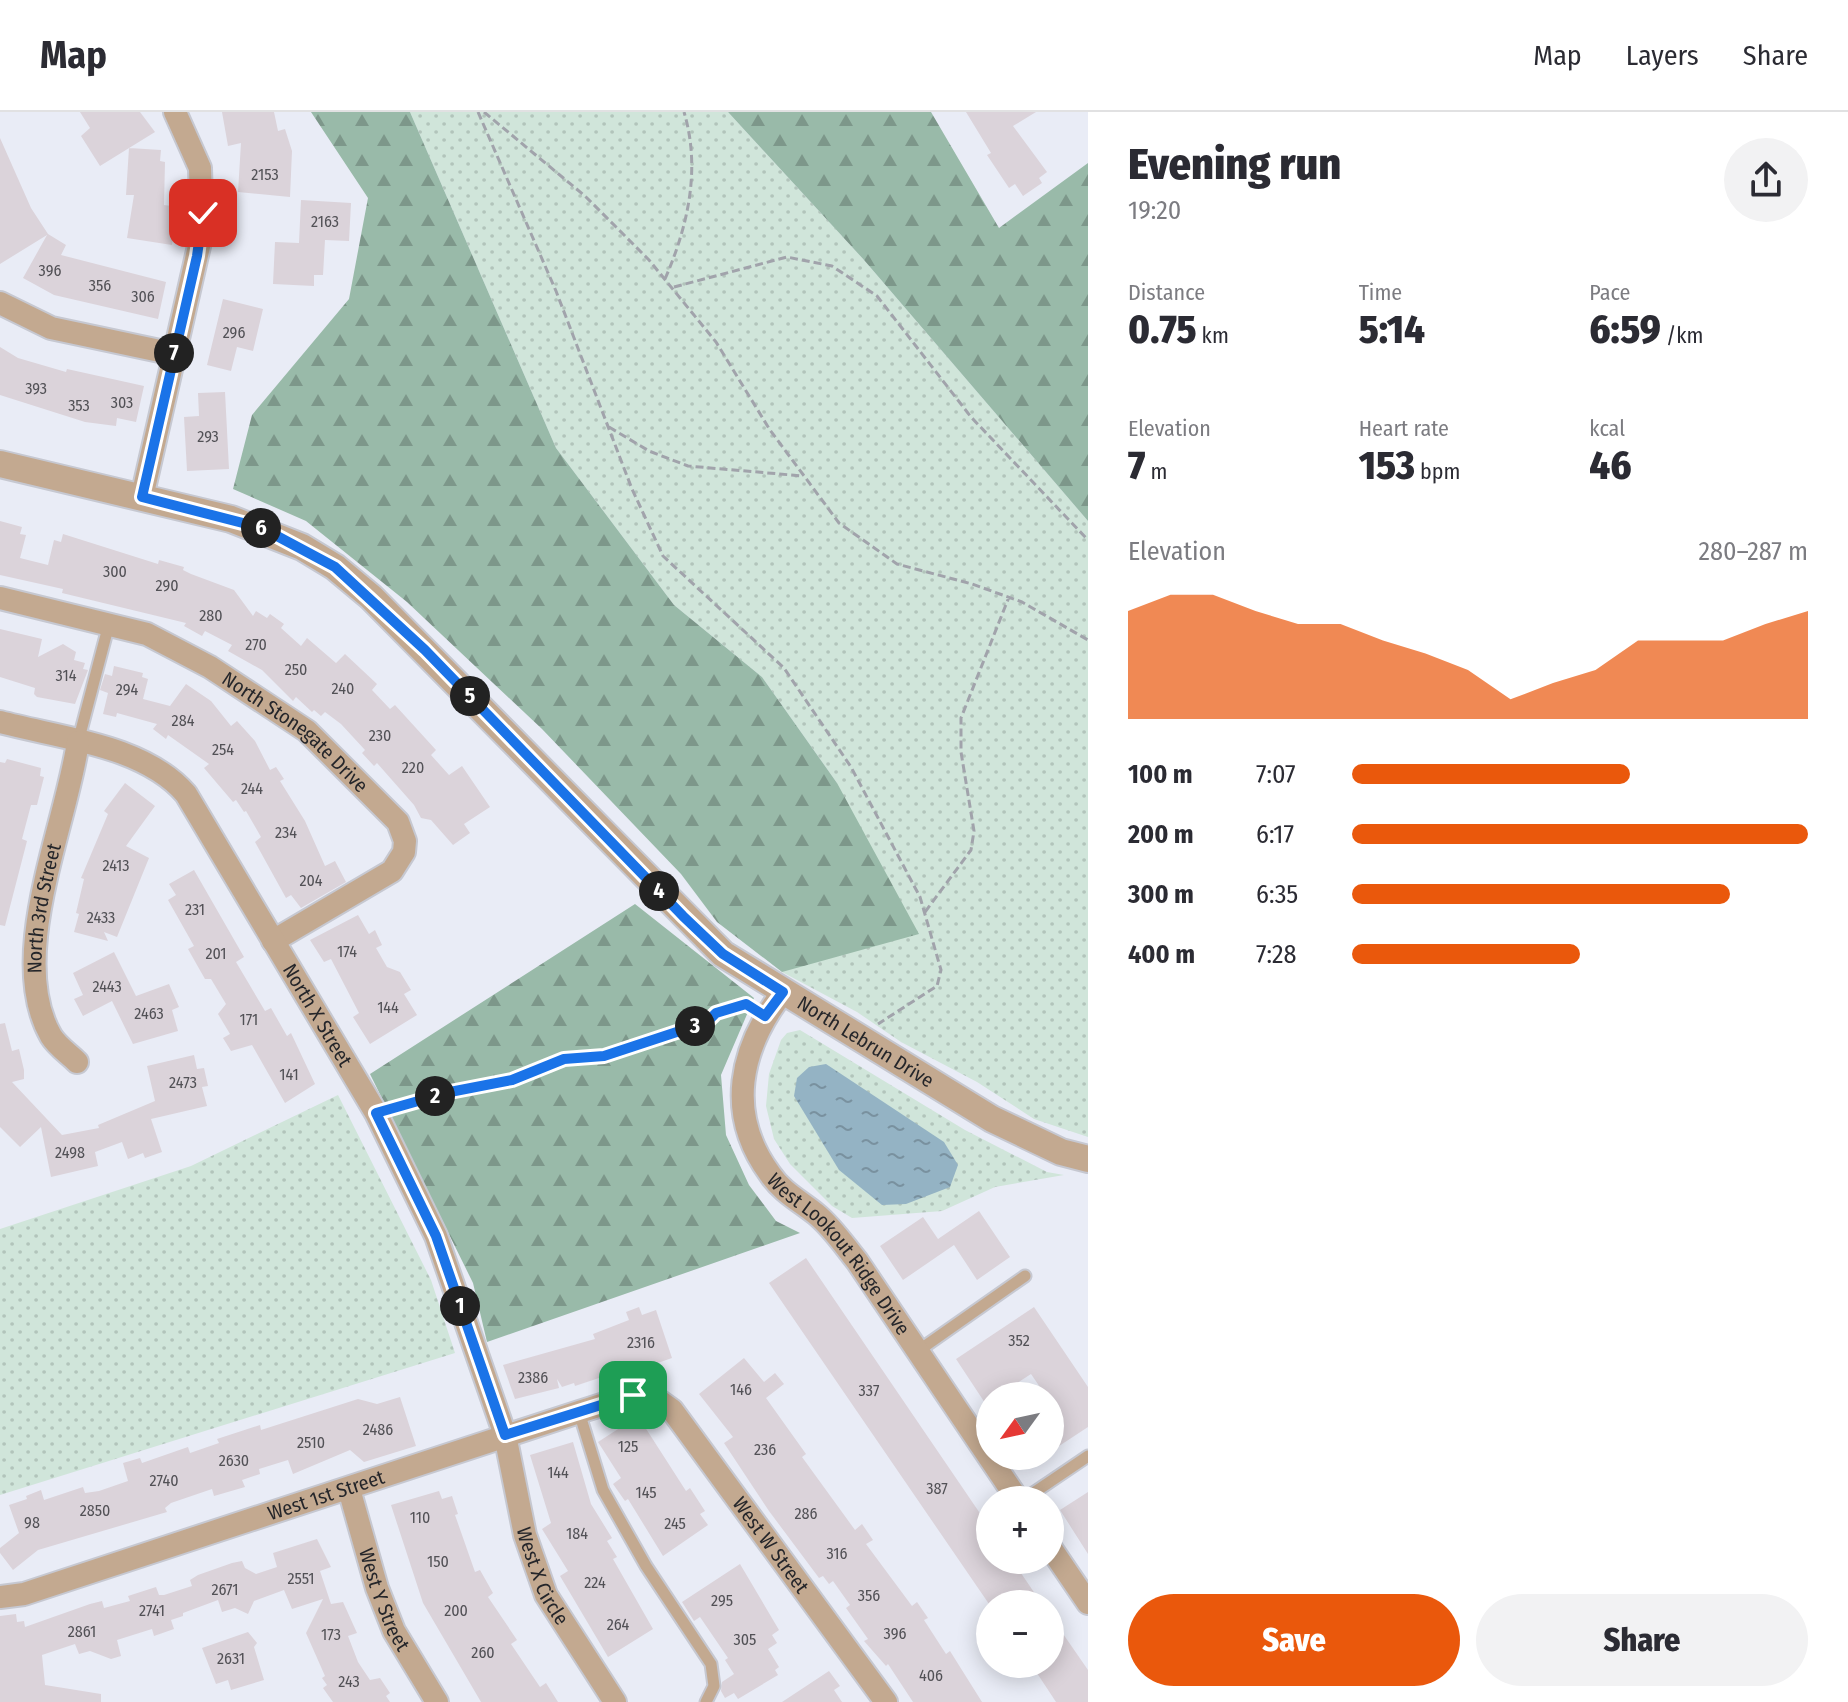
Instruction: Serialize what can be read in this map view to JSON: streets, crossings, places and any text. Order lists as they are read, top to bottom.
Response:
{
  "streets": {
    "street": [
      "North Stonegate Drive",
      "North 3rd Street",
      "North X Street",
      "North Lebrun Drive",
      "West Lookout Ridge Drive",
      "West 1st Street",
      "West W Street",
      "West X Circle",
      "West Y Street"
    ]
  },
  "crossings": [
    ["North Stonegate Drive", "North X Street"],
    ["North 3rd Street", "North X Street"],
    ["North X Street", "West 1st Street"],
    ["North X Street", "West X Circle"],
    ["North Lebrun Drive", "West Lookout Ridge Drive"],
    ["West 1st Street", "West W Street"],
    ["West 1st Street", "West X Circle"],
    ["West 1st Street", "West Y Street"]
  ],
  "house_numbers": [
    "2153",
    "2163",
    "396",
    "356",
    "306",
    "296",
    "393",
    "303",
    "353",
    "293",
    "300",
    "290",
    "280",
    "270",
    "250",
    "314",
    "240",
    "294",
    "284",
    "230",
    "254",
    "220",
    "244",
    "234",
    "2413",
    "204",
    "231",
    "2433",
    "174",
    "201",
    "2443",
    "144",
    "2463",
    "171",
    "141",
    "2473",
    "2498",
    "352",
    "2316",
    "2386",
    "146",
    "337",
    "2486",
    "2510",
    "125",
    "236",
    "2630",
    "144",
    "2740",
    "387",
    "145",
    "2850",
    "286",
    "110",
    "98",
    "245",
    "184",
    "316",
    "150",
    "2551",
    "224",
    "2671",
    "356",
    "295",
    "2741",
    "200",
    "264",
    "2861",
    "396",
    "173",
    "305",
    "260",
    "2631",
    "406",
    "243"
  ],
  "north": "bottom left",
  "page": {
    "header": "Map",
    "nav": ["Map", "Layers", "Share"],
    "heading": ["Evening run", "19:20"],
    "stats": [
      ["Distance", "0.75 km"],
      ["Time", "5:14"],
      ["Pace", "6:59 /km"],
      ["Elevation", "7 m"],
      ["Heart rate", "153 bpm"],
      ["kcal", "46"]
    ],
    "pins": [
      "7",
      "6",
      "5",
      "4",
      "3",
      "2",
      "1"
    ],
    "chart": ["Elevation", "280–287 m"],
    "list": [
      {
        "name": "100 m",
        "note": "7:07"
      },
      {
        "name": "200 m",
        "note": "6:17"
      },
      {
        "name": "300 m",
        "note": "6:35"
      },
      {
        "name": "400 m",
        "note": "7:28"
      }
    ],
    "map_buttons": ["+", "−"],
    "buttons": ["Save", "Share"]
  }
}
